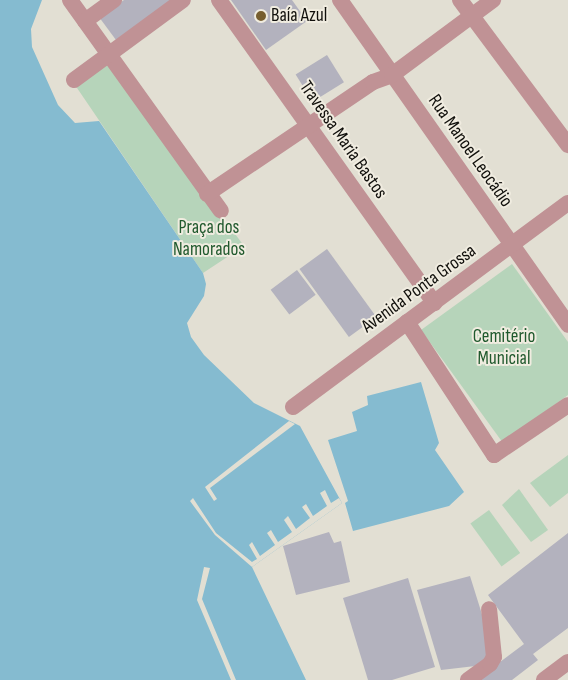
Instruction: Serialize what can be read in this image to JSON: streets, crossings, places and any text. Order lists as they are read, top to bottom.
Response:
{
  "streets": {
    "street": ["Travessa Maria Bastos", "Rua Manoel Leocádio", "Avenida Ponta Grossa"]
  },
  "crossings": [
    ["Travessa Maria Bastos", "Avenida Ponta Grossa"],
    ["Rua Manoel Leocádio", "Avenida Ponta Grossa"]
  ],
  "parks": ["Praça dos Namorados", "Cemitério Municial"],
  "places": ["Baía Azul"]
}
